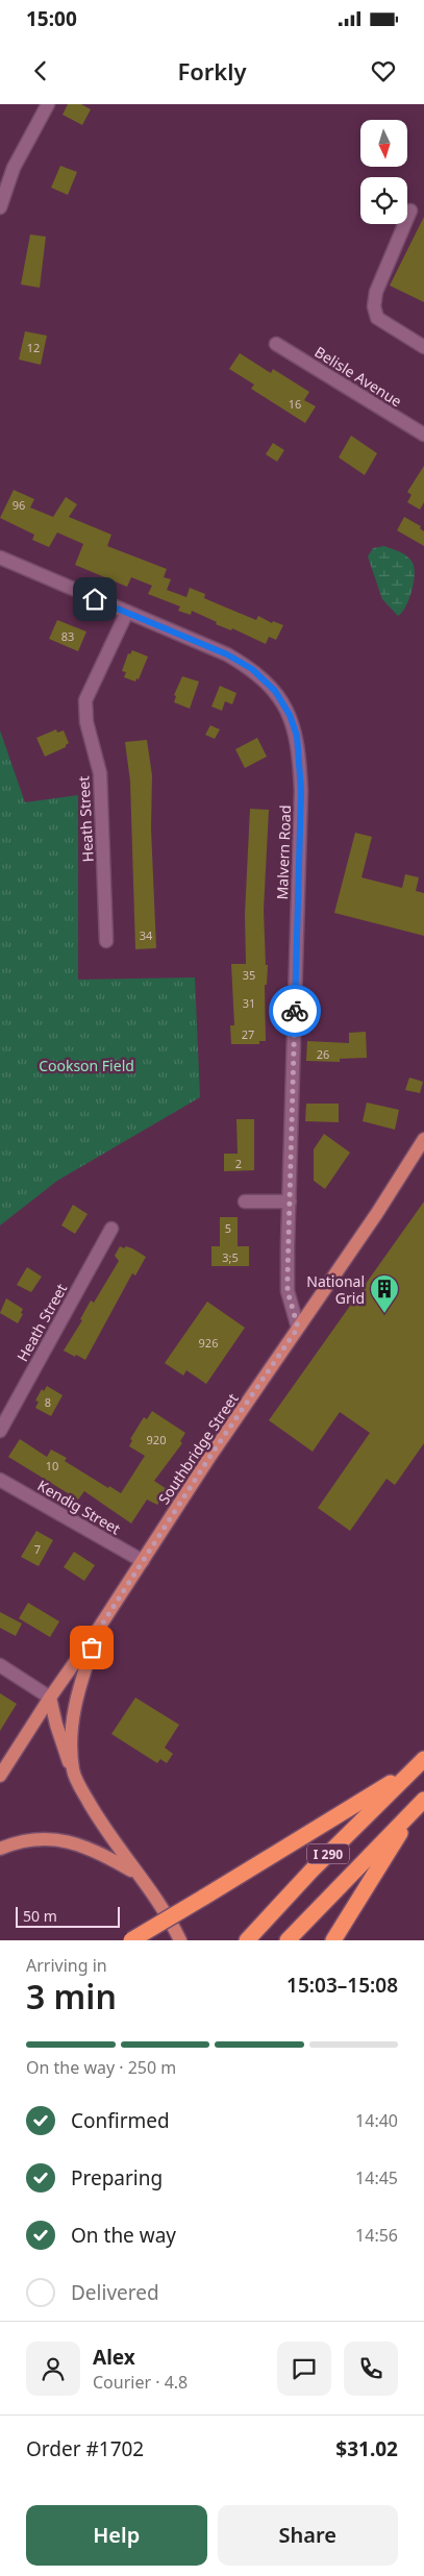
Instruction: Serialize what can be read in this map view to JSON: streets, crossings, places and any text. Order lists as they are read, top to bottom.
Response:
{
  "streets": {
    "highway": ["I 290"],
    "main road": ["Southbridge Street"],
    "street": [
      "Belisle Avenue",
      "Heath Street",
      "Malvern Road",
      "Kendig Street"
    ]
  },
  "crossings": [
    ["Heath Street", "Malvern Road"],
    ["Malvern Road", "Southbridge Street"],
    ["Southbridge Street", "Kendig Street"]
  ],
  "parks": ["Cookson Field"],
  "places": {
    "building": ["National Grid"]
  },
  "house_numbers": [
    "12",
    "16",
    "96",
    "83",
    "34",
    "35",
    "31",
    "27",
    "26",
    "2",
    "5",
    "3;5",
    "926",
    "8",
    "920",
    "10",
    "7"
  ],
  "scale_bar": "50 m",
  "north": "bottom",
  "page": {
    "status": "15:00",
    "header": "Forkly",
    "scale": "50 m",
    "heading": ["3 min", "Arriving in", "15:03–15:08"],
    "panel": [
      "Alex",
      "Courier · 4.8",
      "Order #1702",
      "$31.02"
    ],
    "bar": "On the way · 250 m",
    "list": [
      ["Confirmed", "14:40"],
      ["Preparing", "14:45"],
      ["On the way", "14:56"],
      "Delivered"
    ],
    "buttons": ["Help", "Share"]
  }
}
